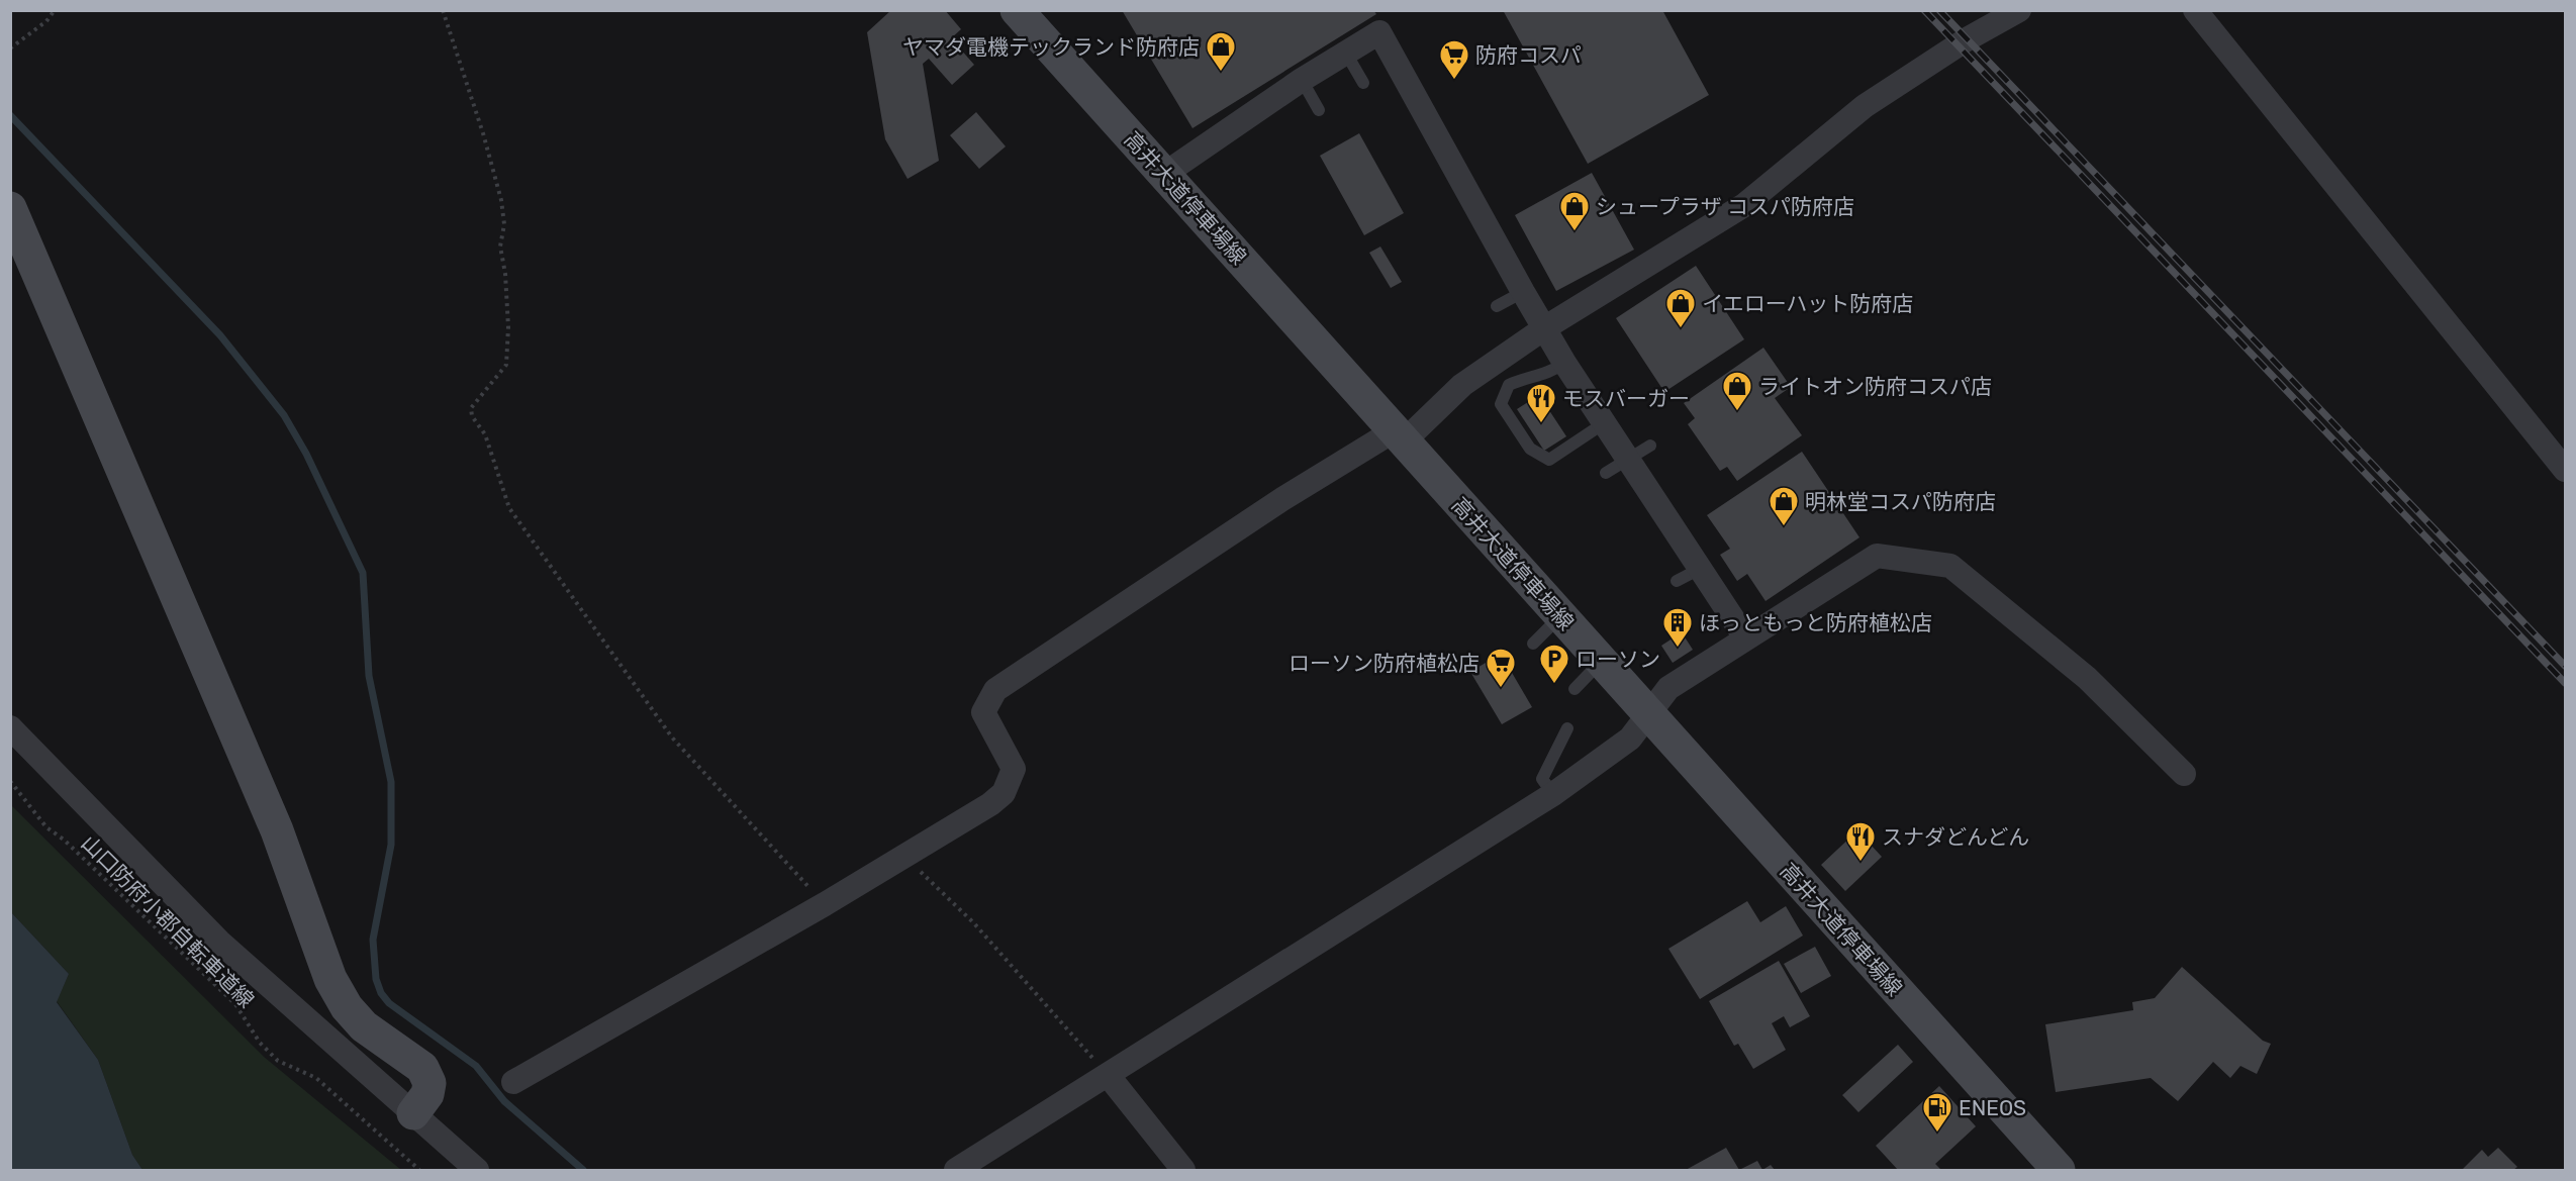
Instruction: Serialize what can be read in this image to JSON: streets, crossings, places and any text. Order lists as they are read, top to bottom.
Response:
{
  "streets": {
    "main road": ["高井大道停車場線"],
    "path": ["山口防府小郡自転車道線"]
  },
  "places": {
    "shop": [
      "ヤマダ電機テックランド防府店",
      "シュープラザ コスパ防府店",
      "イエローハット防府店",
      "ライトオン防府コスパ店",
      "明林堂コスパ防府店"
    ],
    "supermarket": ["防府コスパ", "ローソン防府植松店"],
    "restaurant": ["モスバーガー", "スナダどんどん"],
    "building": ["ほっともっと防府植松店"],
    "parking": ["ローソン"],
    "fuel station": ["ENEOS"]
  }
}
